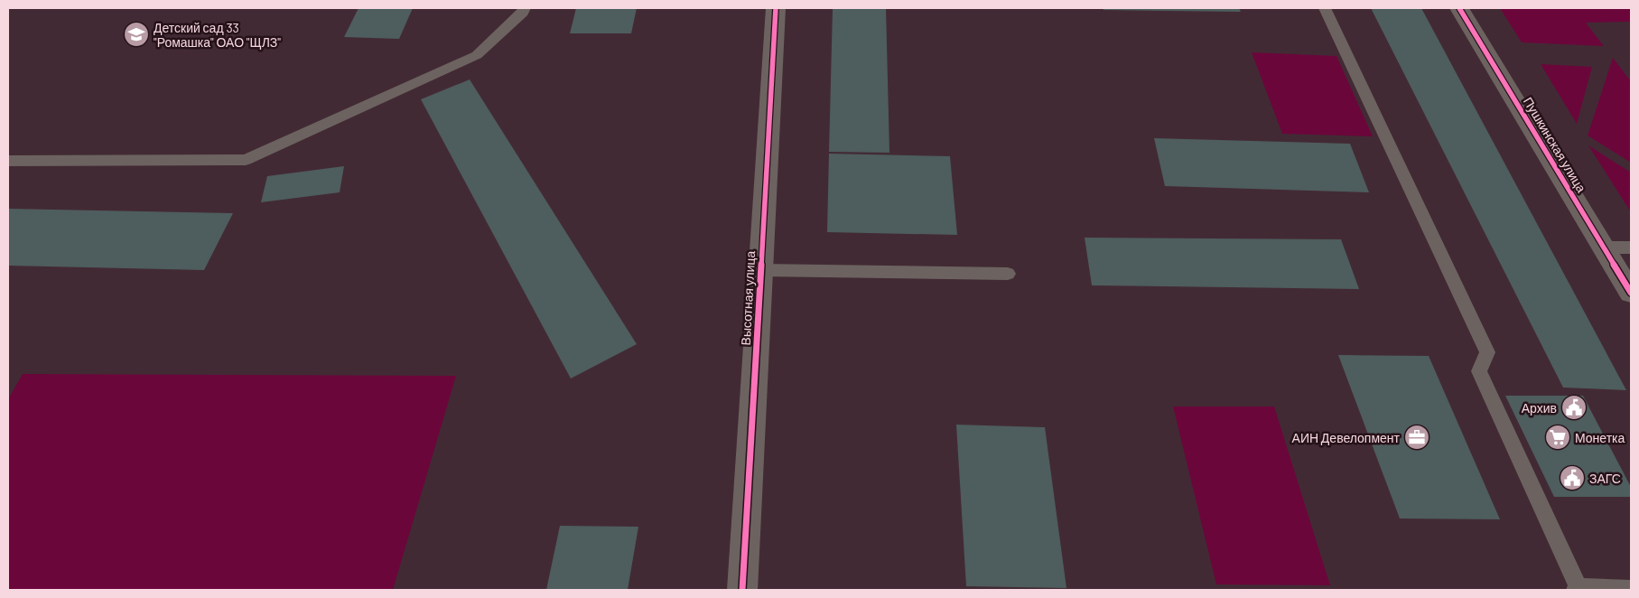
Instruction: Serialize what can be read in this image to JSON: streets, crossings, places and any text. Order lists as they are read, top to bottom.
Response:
{
  "streets": {
    "street": ["Пушкинская улица", "Высотная улица"]
  },
  "places": {
    "school or university": ["Детский сад 33 \"Ромашка\" ОАО \"ЩЛЗ\""],
    "public building": ["Архив", "ЗАГС"],
    "office": ["АИН Девелопмент"],
    "supermarket": ["Монетка"]
  }
}
